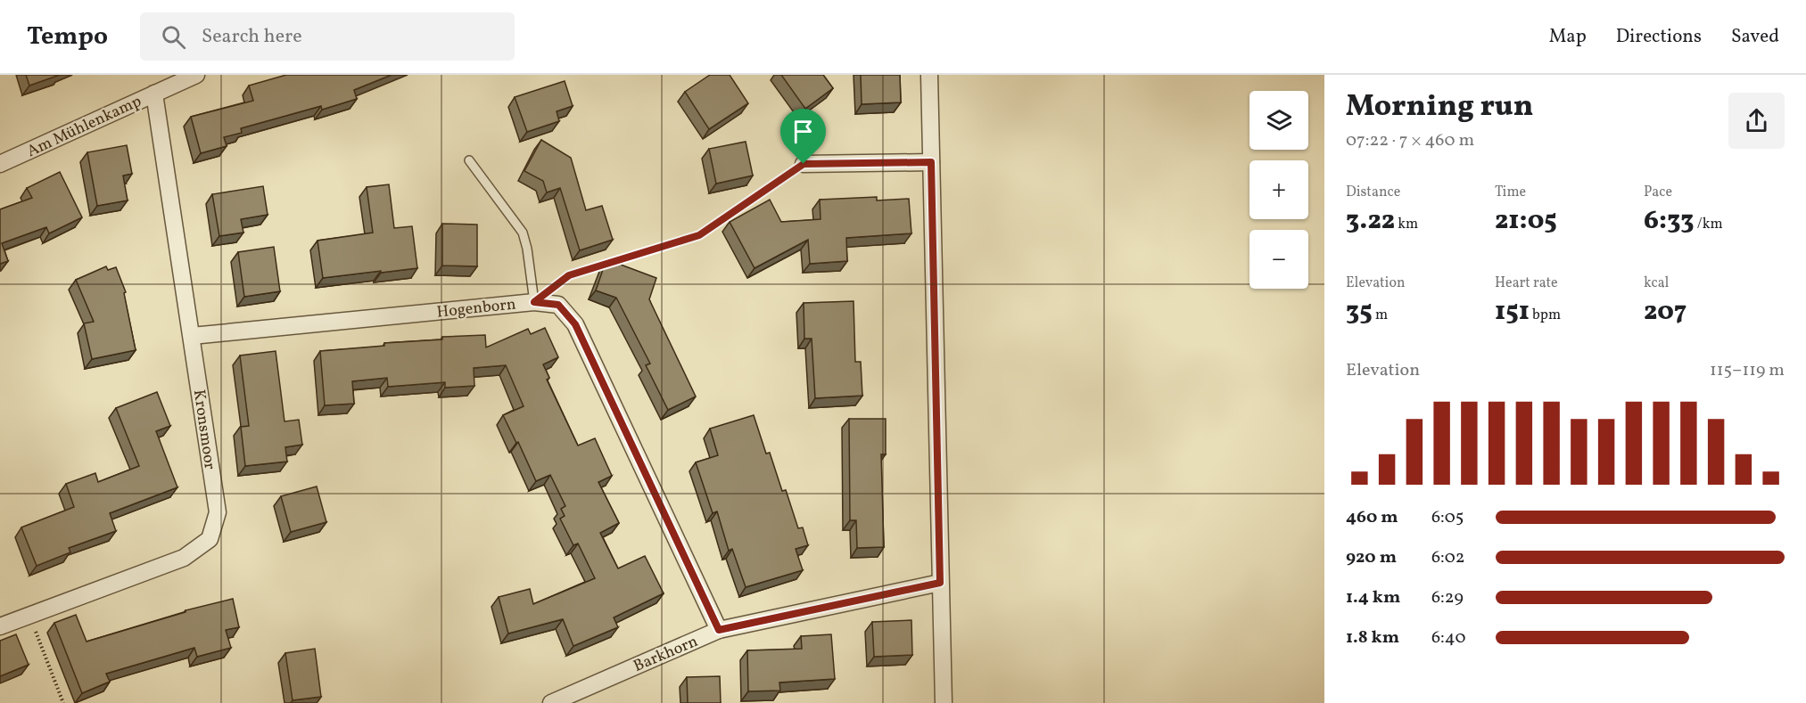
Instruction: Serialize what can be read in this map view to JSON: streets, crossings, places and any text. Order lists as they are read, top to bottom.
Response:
{
  "streets": {
    "street": [
      "Am Mühlenkamp",
      "Hogenborn",
      "Kronsmoor",
      "Barkhorn"
    ]
  },
  "crossings": [
    ["Am Mühlenkamp", "Kronsmoor"],
    ["Hogenborn", "Kronsmoor"],
    ["Hogenborn", "Barkhorn"]
  ],
  "page": {
    "header": "Tempo",
    "search": "Search here",
    "nav": ["Map", "Directions", "Saved"],
    "heading": ["Morning run", "07:22 · 7 × 460 m"],
    "map_buttons": ["+", "−"],
    "stats": [
      ["Distance", "3.22 km"],
      ["Time", "21:05"],
      ["Pace", "6:33 /km"],
      ["Elevation", "35 m"],
      ["Heart rate", "151 bpm"],
      ["kcal", "207"]
    ],
    "chart": ["Elevation", "115–119 m"],
    "list": [
      {
        "name": "460 m",
        "note": "6:05"
      },
      {
        "name": "920 m",
        "note": "6:02"
      },
      {
        "name": "1.4 km",
        "note": "6:29"
      },
      {
        "name": "1.8 km",
        "note": "6:40"
      }
    ]
  }
}
